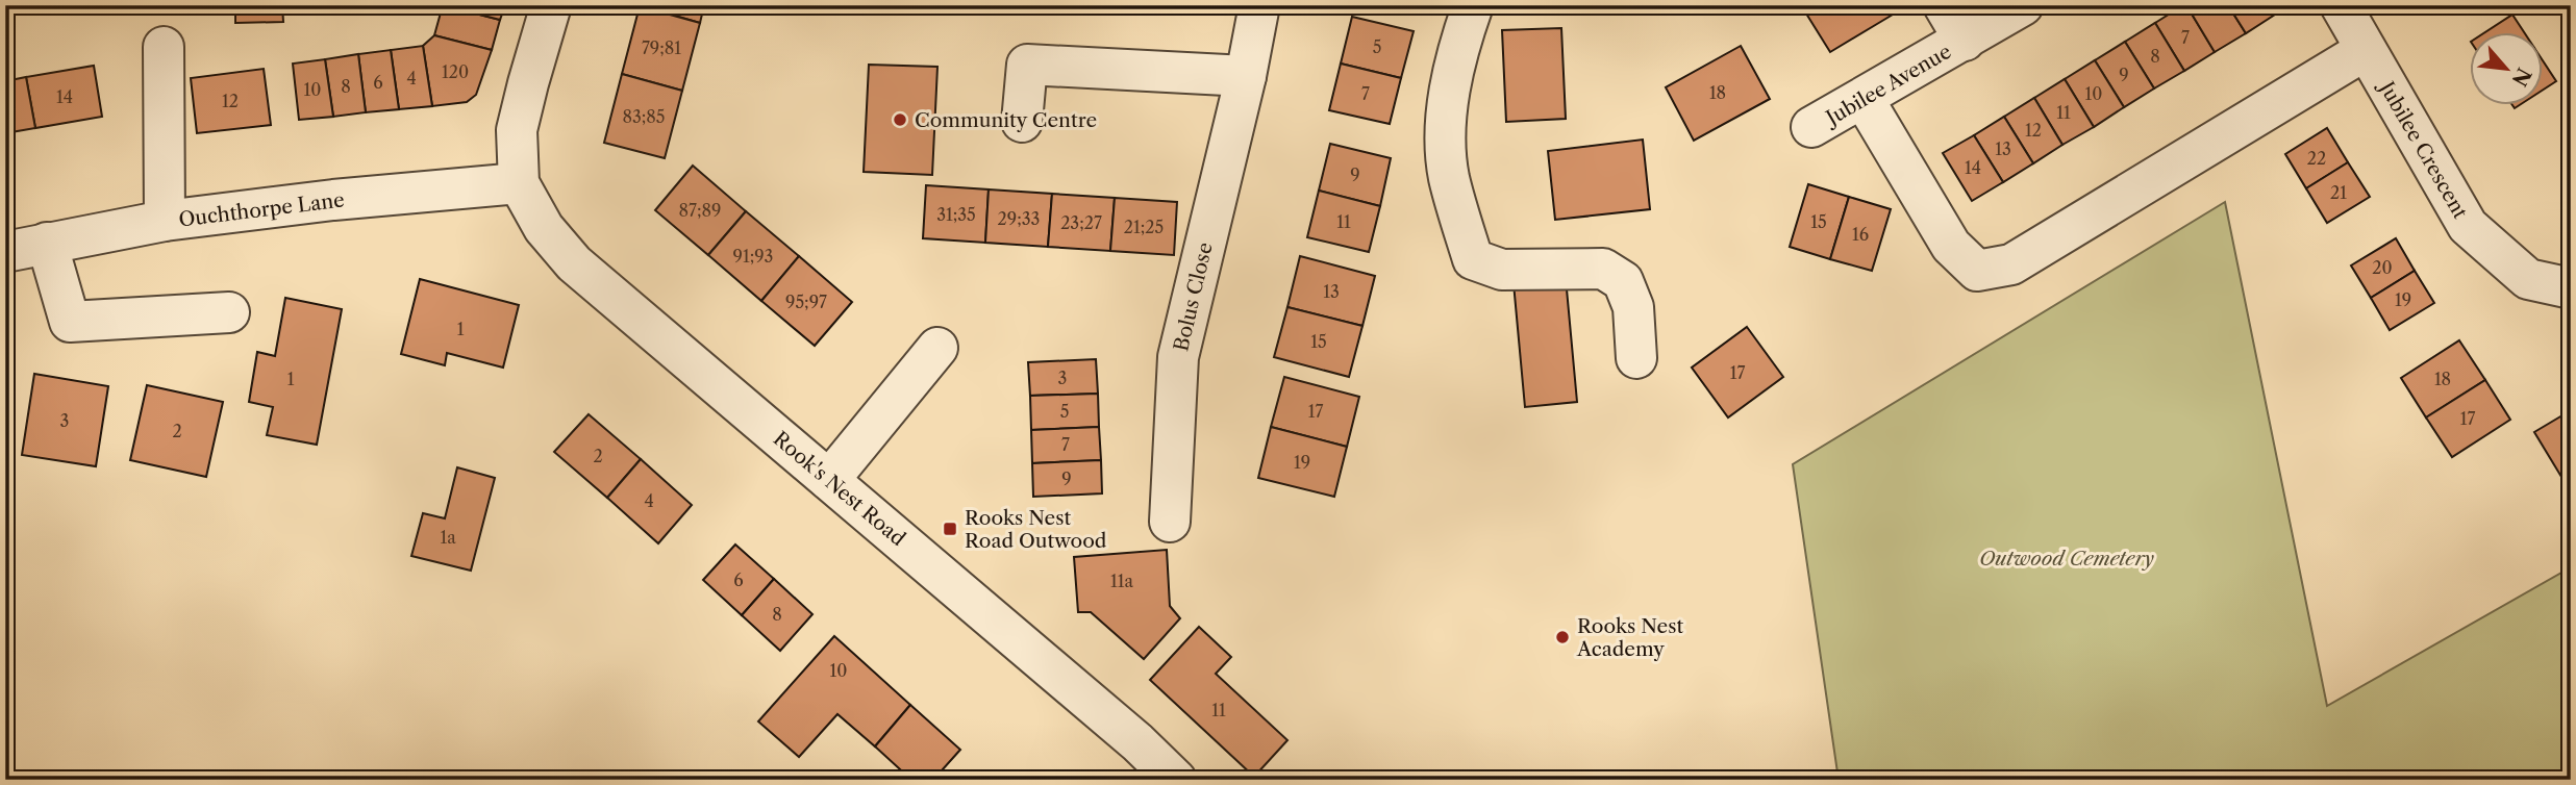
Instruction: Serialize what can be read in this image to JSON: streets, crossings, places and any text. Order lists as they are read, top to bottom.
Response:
{
  "streets": {
    "street": [
      "Jubilee Avenue",
      "Jubilee Crescent",
      "Ouchthorpe Lane",
      "Bolus Close",
      "Rook's Nest Road"
    ]
  },
  "crossings": [
    ["Ouchthorpe Lane", "Rook's Nest Road"]
  ],
  "parks": ["Outwood Cemetery"],
  "places": {
    "other": ["Community Centre", "Rooks Nest Academy"],
    "transit": ["Rooks Nest Road Outwood"]
  },
  "house_numbers": [
    "7",
    "5",
    "79;81",
    "8",
    "120",
    "9",
    "4",
    "6",
    "8",
    "10",
    "18",
    "7",
    "10",
    "14",
    "12",
    "11",
    "83;85",
    "12",
    "13",
    "22",
    "14",
    "9",
    "21",
    "87;89",
    "31;35",
    "29;33",
    "11",
    "15",
    "23;27",
    "21;25",
    "16",
    "91;93",
    "20",
    "13",
    "19",
    "95;97",
    "1",
    "15",
    "17",
    "3",
    "1",
    "18",
    "5",
    "17",
    "17",
    "3",
    "2",
    "7",
    "2",
    "19",
    "9",
    "4",
    "1a",
    "6",
    "11a",
    "8",
    "10",
    "11"
  ],
  "north": "bottom right"
}
